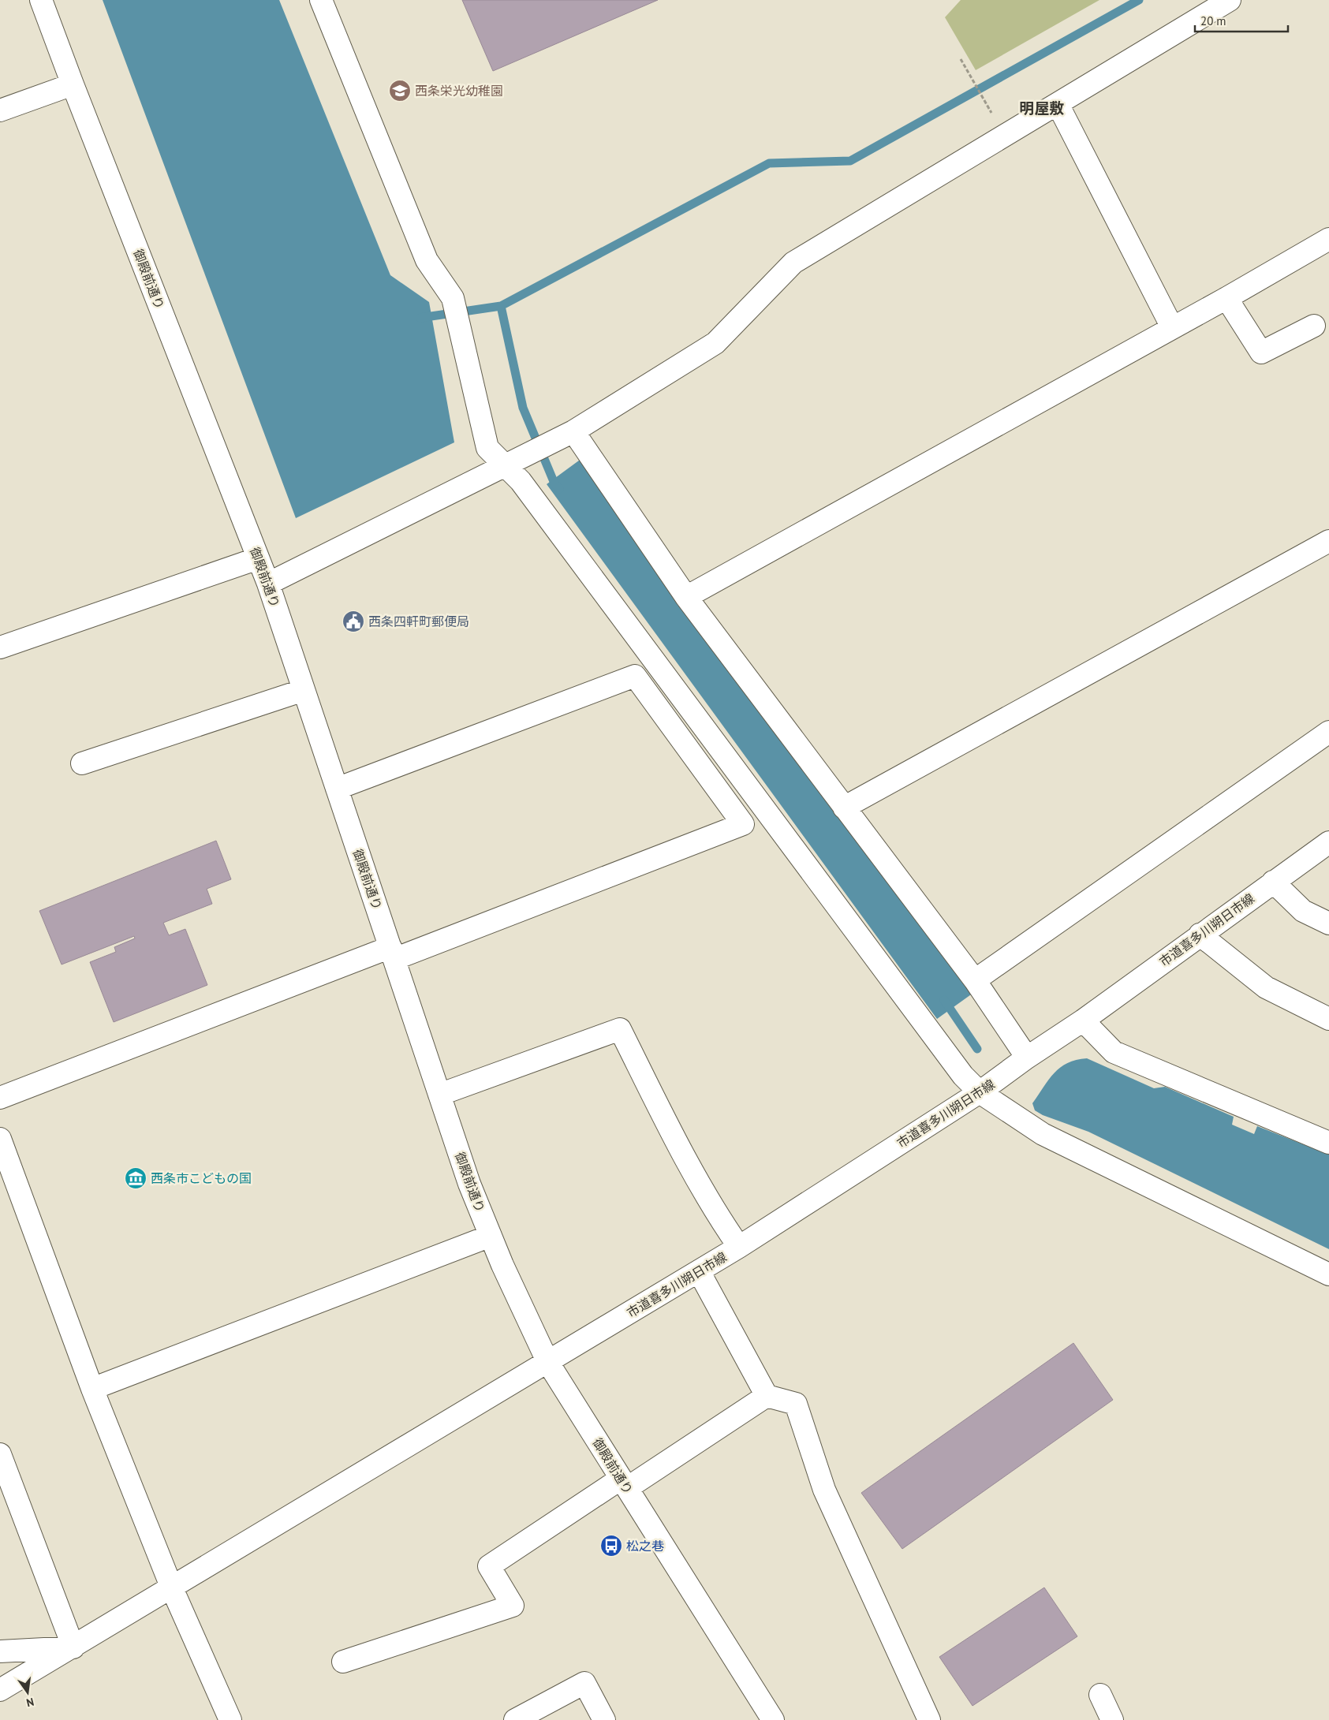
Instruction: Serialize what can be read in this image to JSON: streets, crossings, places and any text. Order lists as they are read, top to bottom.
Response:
{
  "streets": {
    "street": ["御殿前通り", "市道喜多川朔日市線"]
  },
  "crossings": [
    ["御殿前通り", "市道喜多川朔日市線"]
  ],
  "districts": ["明屋敷"],
  "places": {
    "school or university": ["西条栄光幼稚園"],
    "public building": ["西条四軒町郵便局"],
    "museum": ["西条市こどもの国"],
    "bus stop": ["松之巷"]
  },
  "scale_bar": "20 m",
  "north": "bottom"
}
